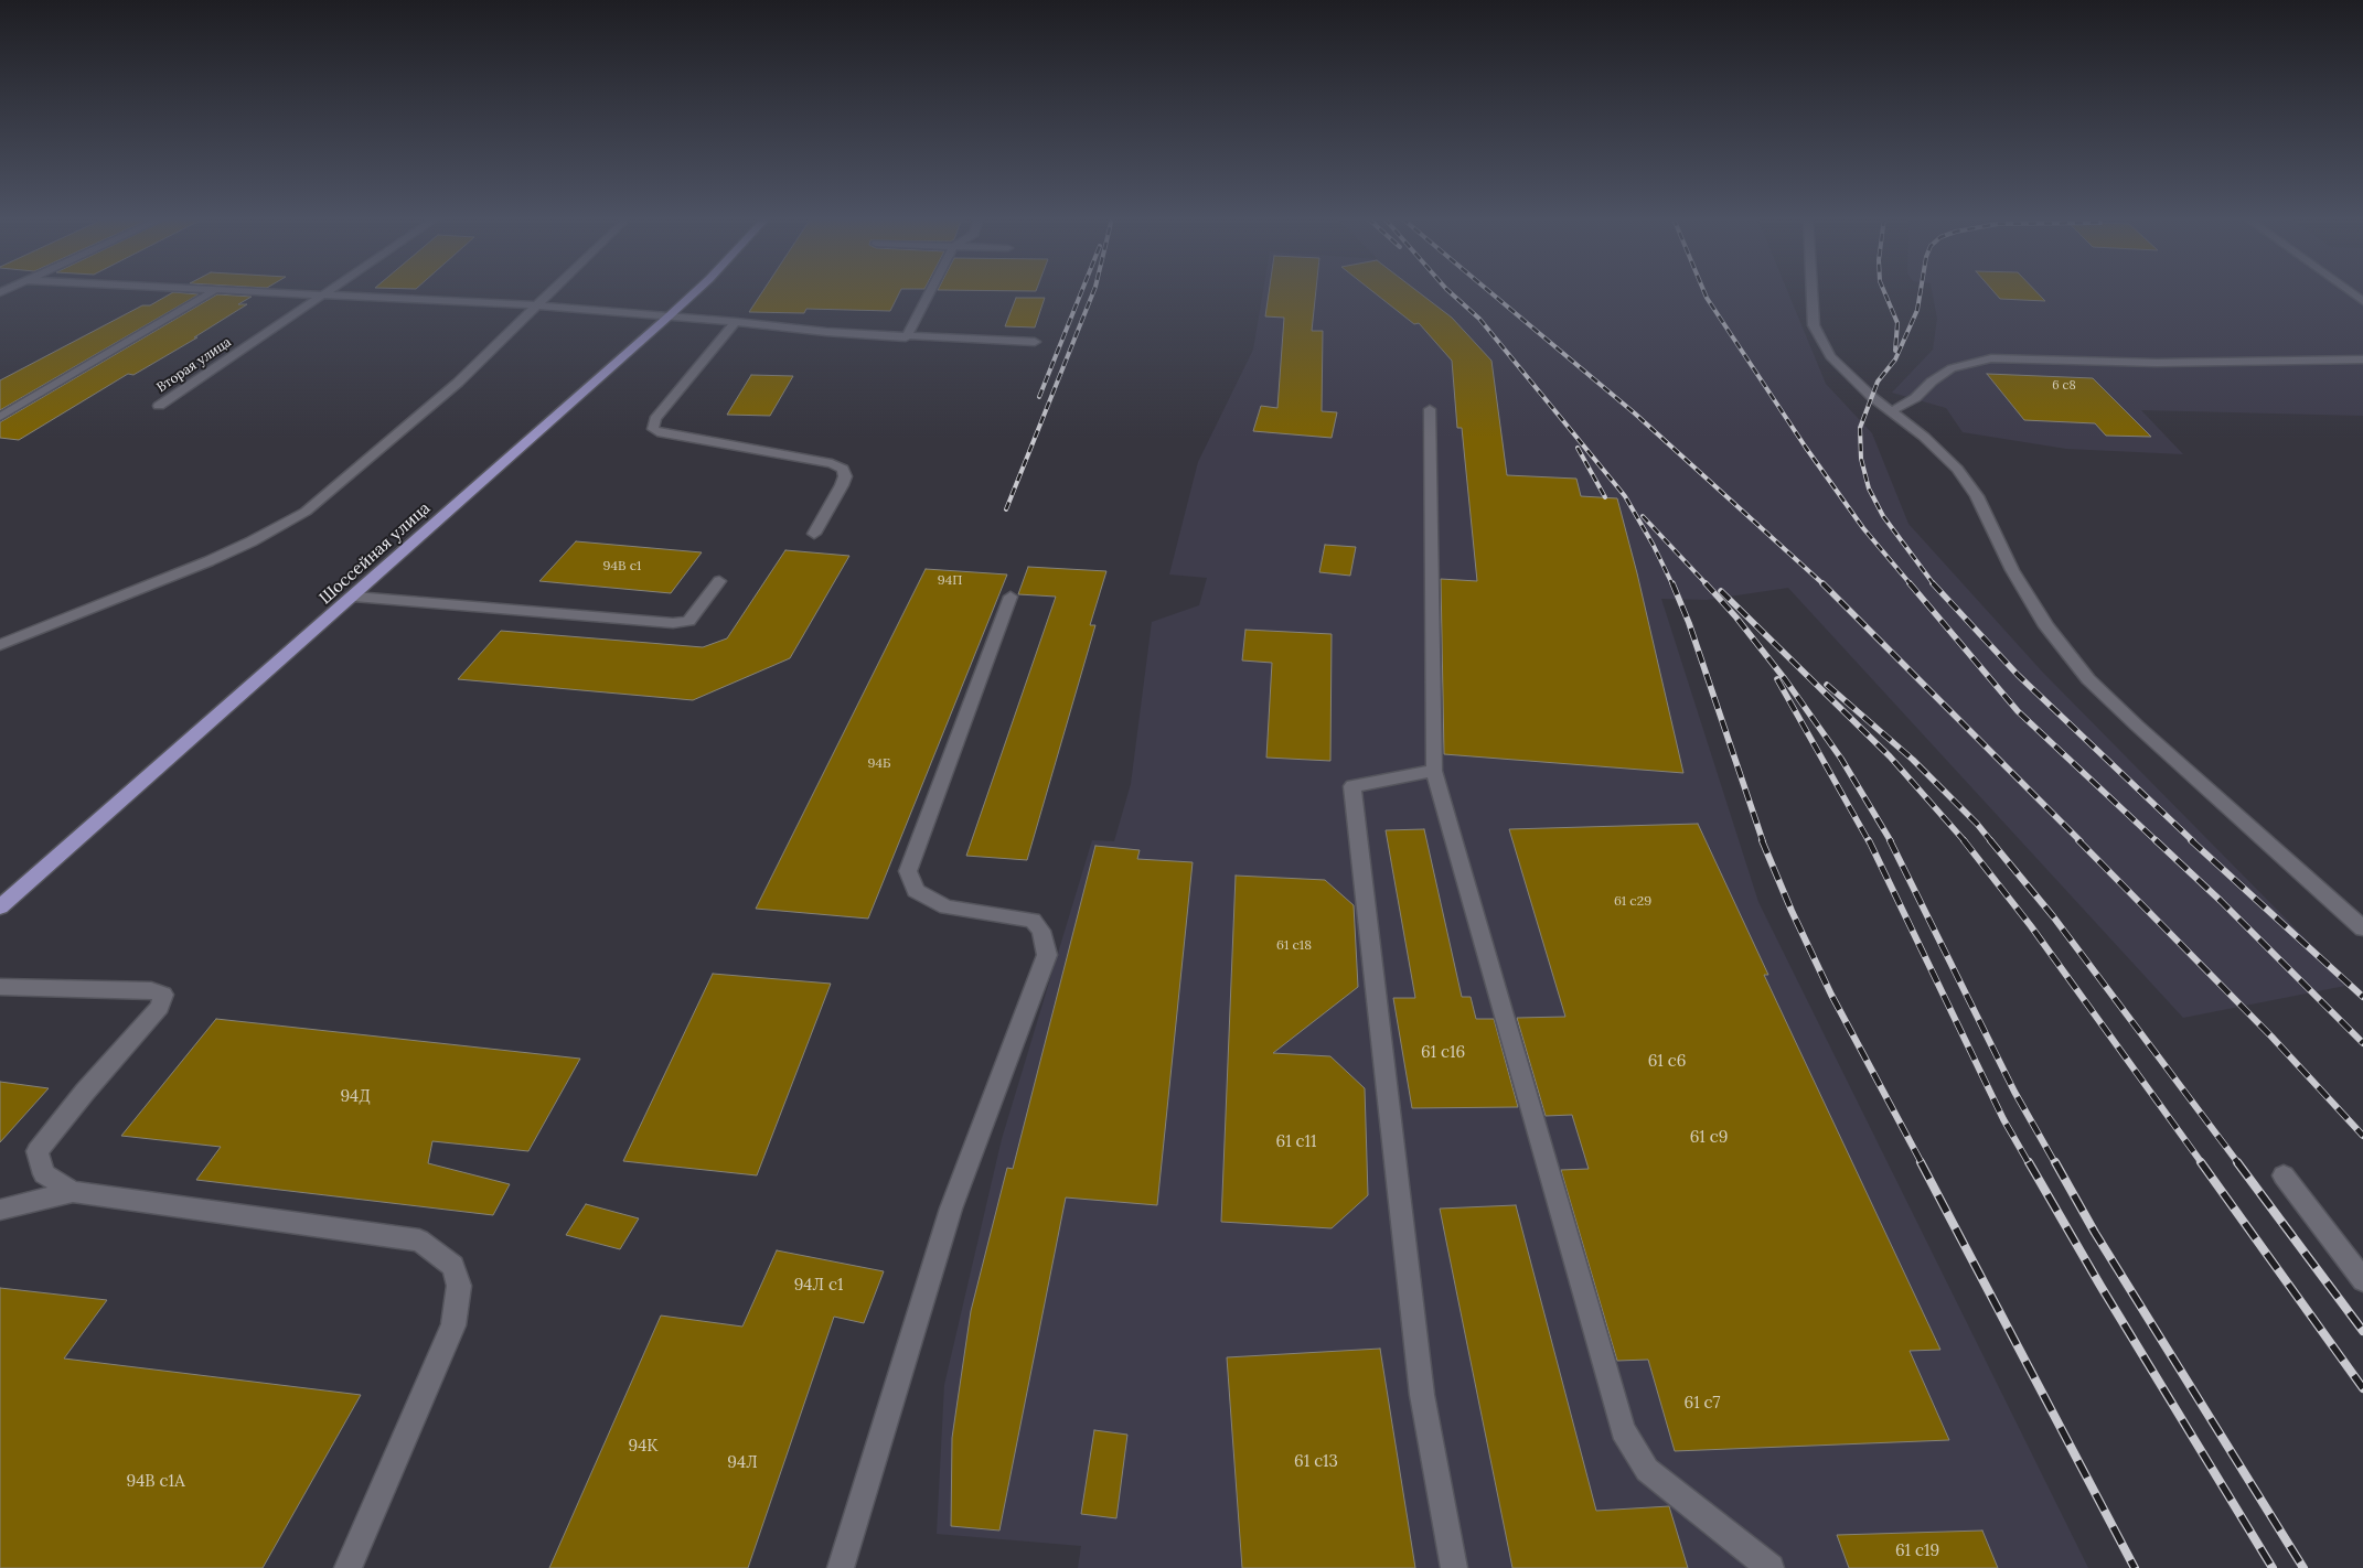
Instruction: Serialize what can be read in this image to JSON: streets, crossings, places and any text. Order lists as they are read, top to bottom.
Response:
{
  "streets": {
    "main road": ["Шоссейная улица"],
    "street": ["Вторая улица"]
  },
  "house_numbers": [
    "6 с8",
    "94В с1",
    "94П",
    "94Б",
    "61 с29",
    "61 с18",
    "61 с16",
    "61 с6",
    "94Д",
    "61 с9",
    "61 с11",
    "94Л с1",
    "61 с7",
    "94К",
    "61 с13",
    "94Л",
    "94В с1А",
    "61 с19"
  ]
}
